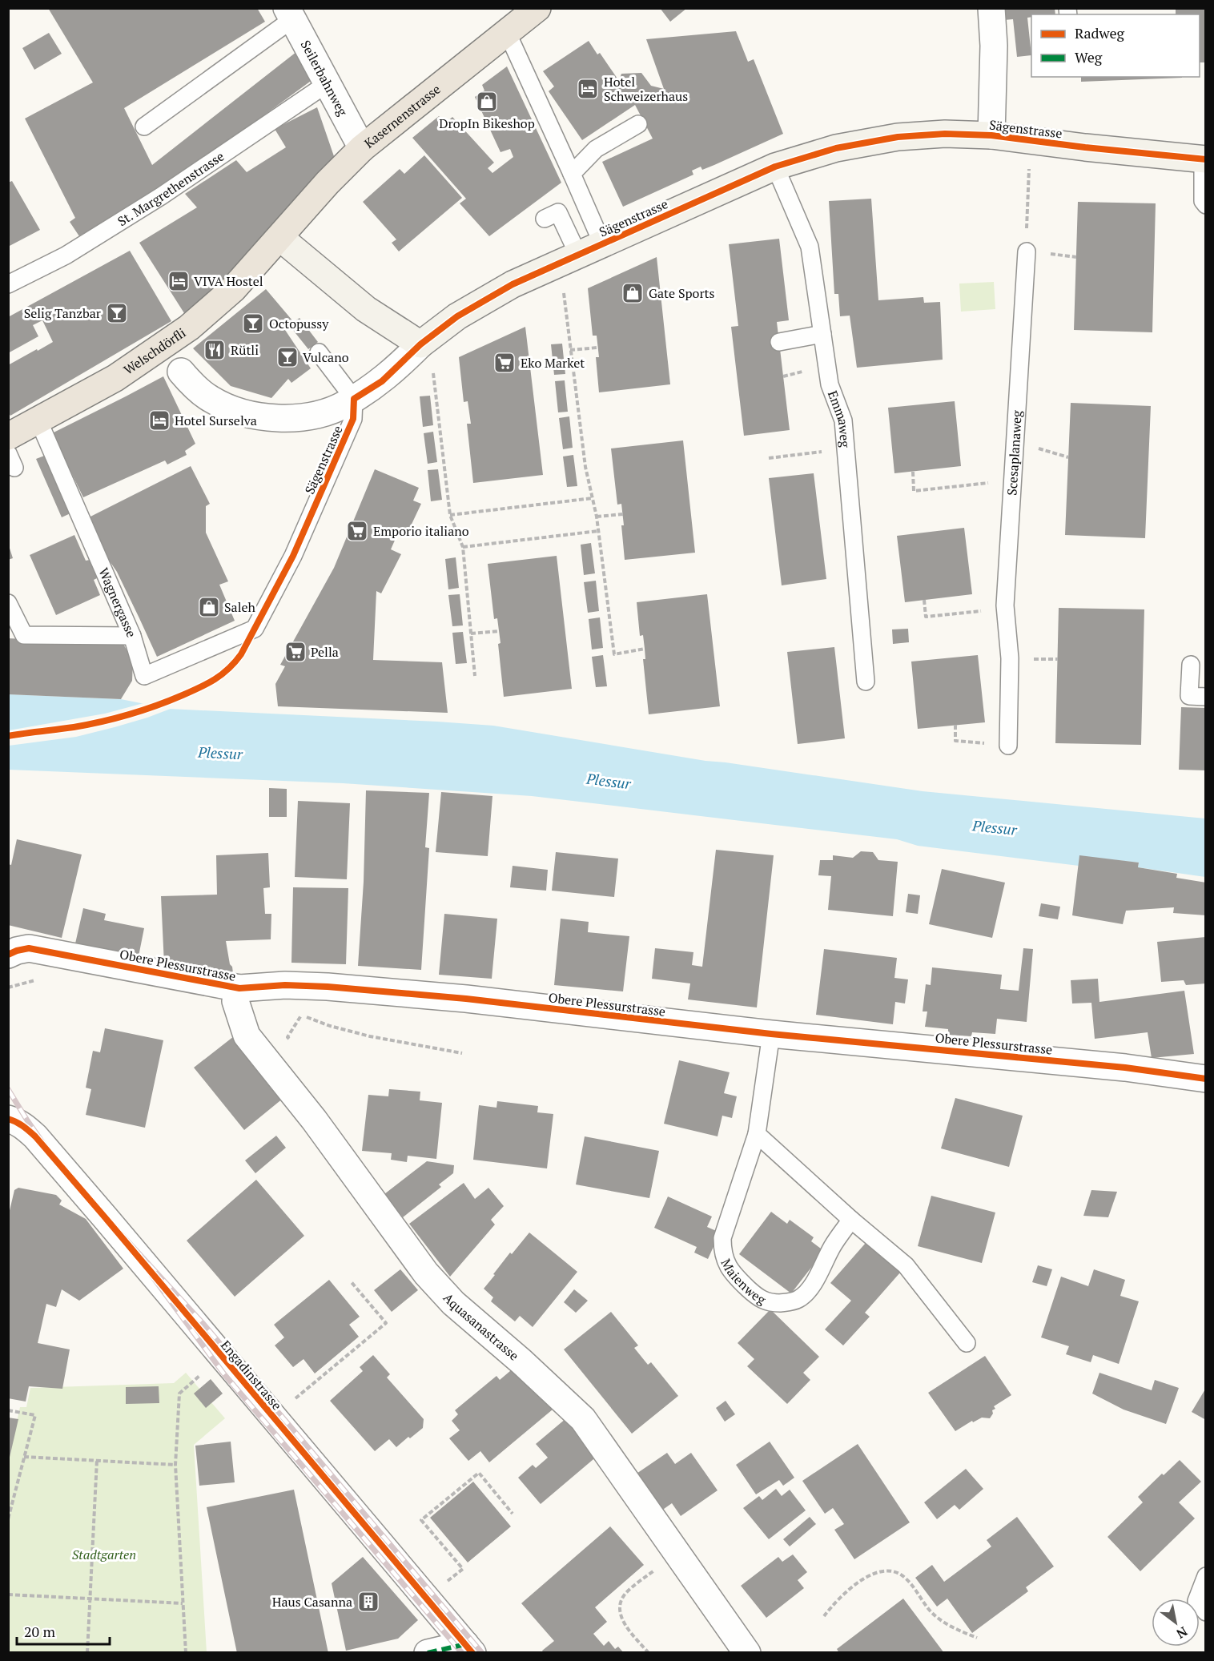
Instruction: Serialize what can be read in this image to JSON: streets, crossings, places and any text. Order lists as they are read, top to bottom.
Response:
{
  "streets": {
    "main road": ["Kasernenstrasse", "Welschdörfli"],
    "street": [
      "Seilerbahnweg",
      "Sägenstrasse",
      "Obere Plessurstrasse",
      "Aquasanastrasse",
      "Engadinstrasse"
    ],
    "lane": [
      "St. Margrethenstrasse",
      "Emmaweg",
      "Scesaplanaweg",
      "Wagnergasse",
      "Maienweg"
    ]
  },
  "crossings": [
    ["Seilerbahnweg", "Kasernenstrasse"],
    ["Seilerbahnweg", "St. Margrethenstrasse"],
    ["Kasernenstrasse", "Welschdörfli"],
    ["Sägenstrasse", "Emmaweg"],
    ["Sägenstrasse", "Wagnergasse"],
    ["Welschdörfli", "Wagnergasse"],
    ["Obere Plessurstrasse", "Maienweg"],
    ["Obere Plessurstrasse", "Aquasanastrasse"]
  ],
  "water": ["Plessur"],
  "parks": ["Stadtgarten"],
  "places": {
    "hotel": ["Hotel Schweizerhaus", "VIVA Hostel", "Hotel Surselva"],
    "shop": ["DropIn Bikeshop", "Gate Sports", "Saleh"],
    "bar": ["Selig Tanzbar", "Octopussy", "Vulcano"],
    "restaurant": ["Rütli"],
    "supermarket": ["Eko Market", "Emporio italiano", "Pella"],
    "building": ["Haus Casanna"]
  },
  "legend": ["Radweg", "Weg"],
  "scale_bar": "20 m",
  "north": "bottom right"
}
